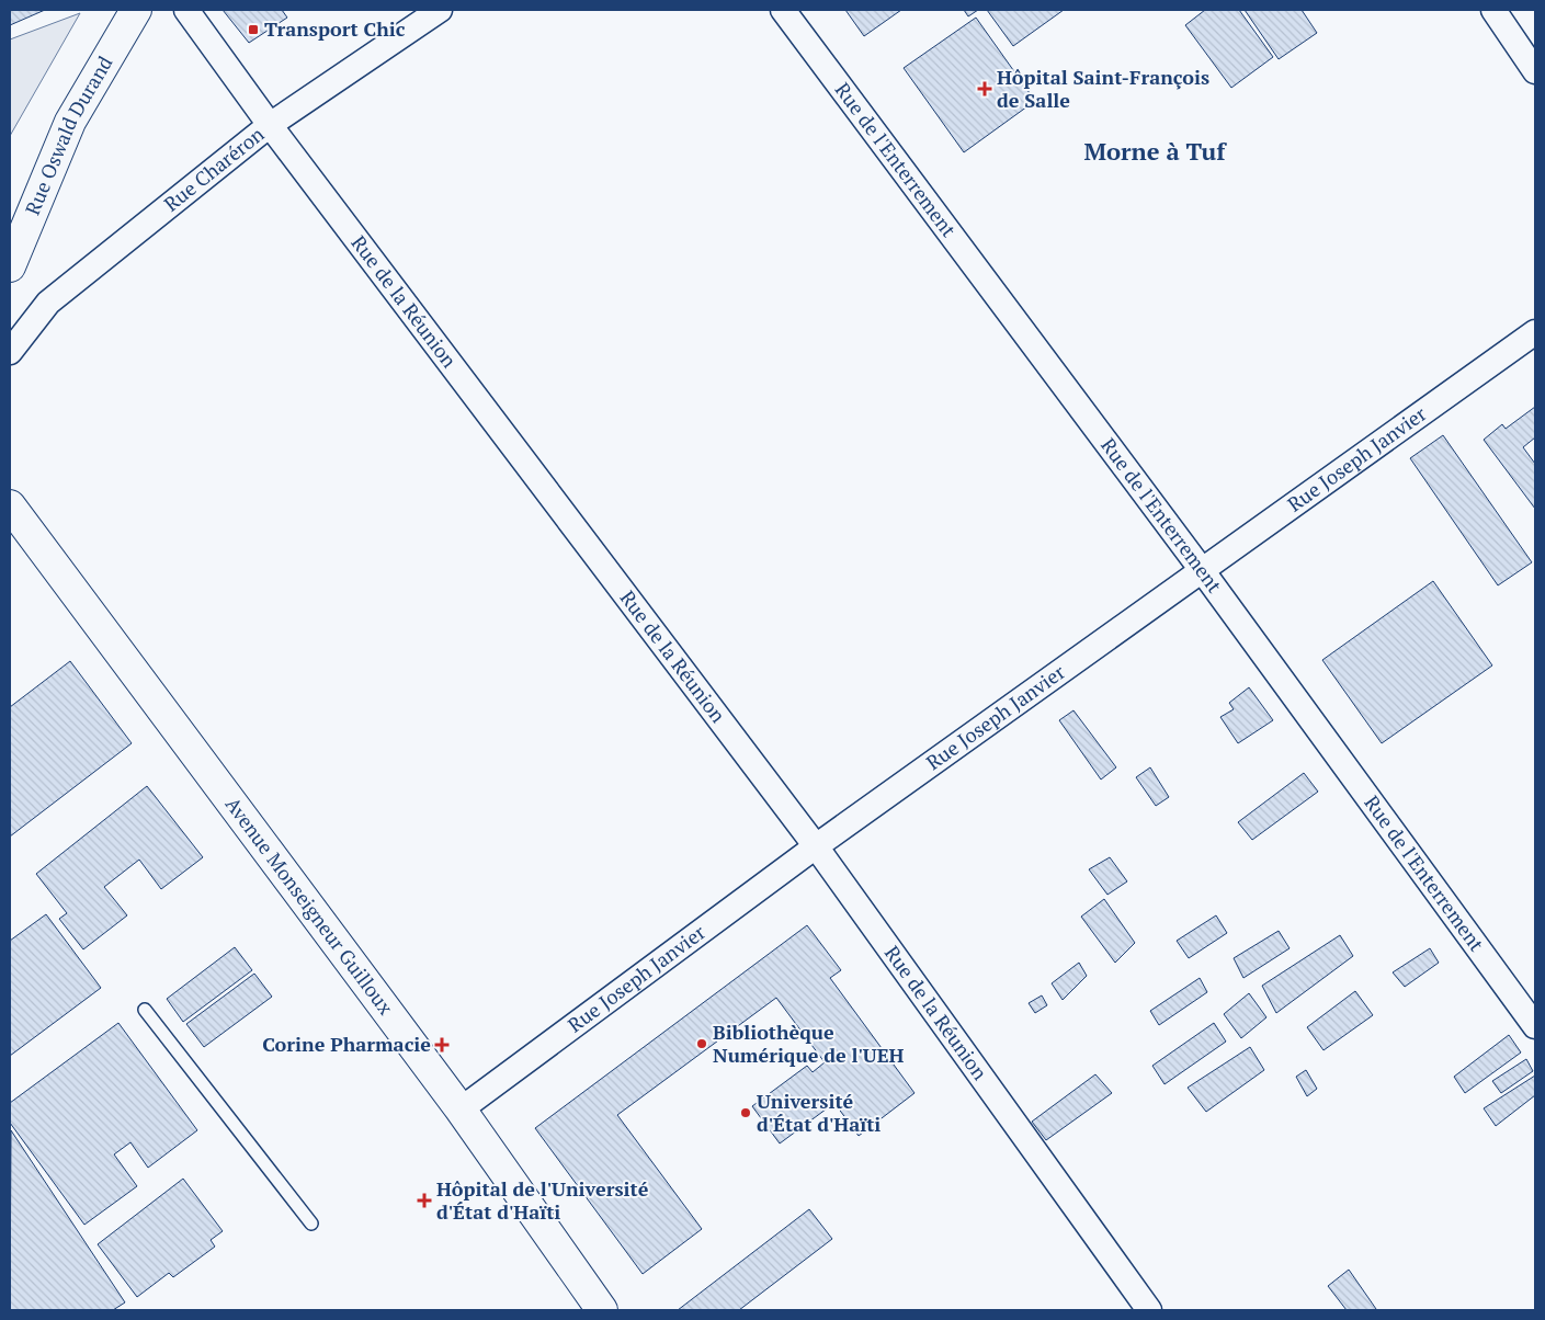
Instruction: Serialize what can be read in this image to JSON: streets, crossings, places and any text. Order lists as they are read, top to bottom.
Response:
{
  "streets": {
    "street": [
      "Rue Oswald Durand",
      "Rue de l'Enterrement",
      "Rue Charéron",
      "Rue de la Réunion",
      "Rue Joseph Janvier",
      "Avenue Monseigneur Guilloux"
    ]
  },
  "crossings": [
    ["Rue de l'Enterrement", "Rue Joseph Janvier"],
    ["Rue Charéron", "Rue de la Réunion"],
    ["Rue de la Réunion", "Rue Joseph Janvier"],
    ["Rue Joseph Janvier", "Avenue Monseigneur Guilloux"]
  ],
  "districts": ["Morne à Tuf"],
  "places": {
    "transit": ["Transport Chic"],
    "health": ["Hôpital Saint-François de Salle", "Corine Pharmacie", "Hôpital de l'Université d'État d'Haïti"],
    "other": ["Bibliothèque Numérique de l'UEH", "Université d'État d'Haïti"]
  }
}
